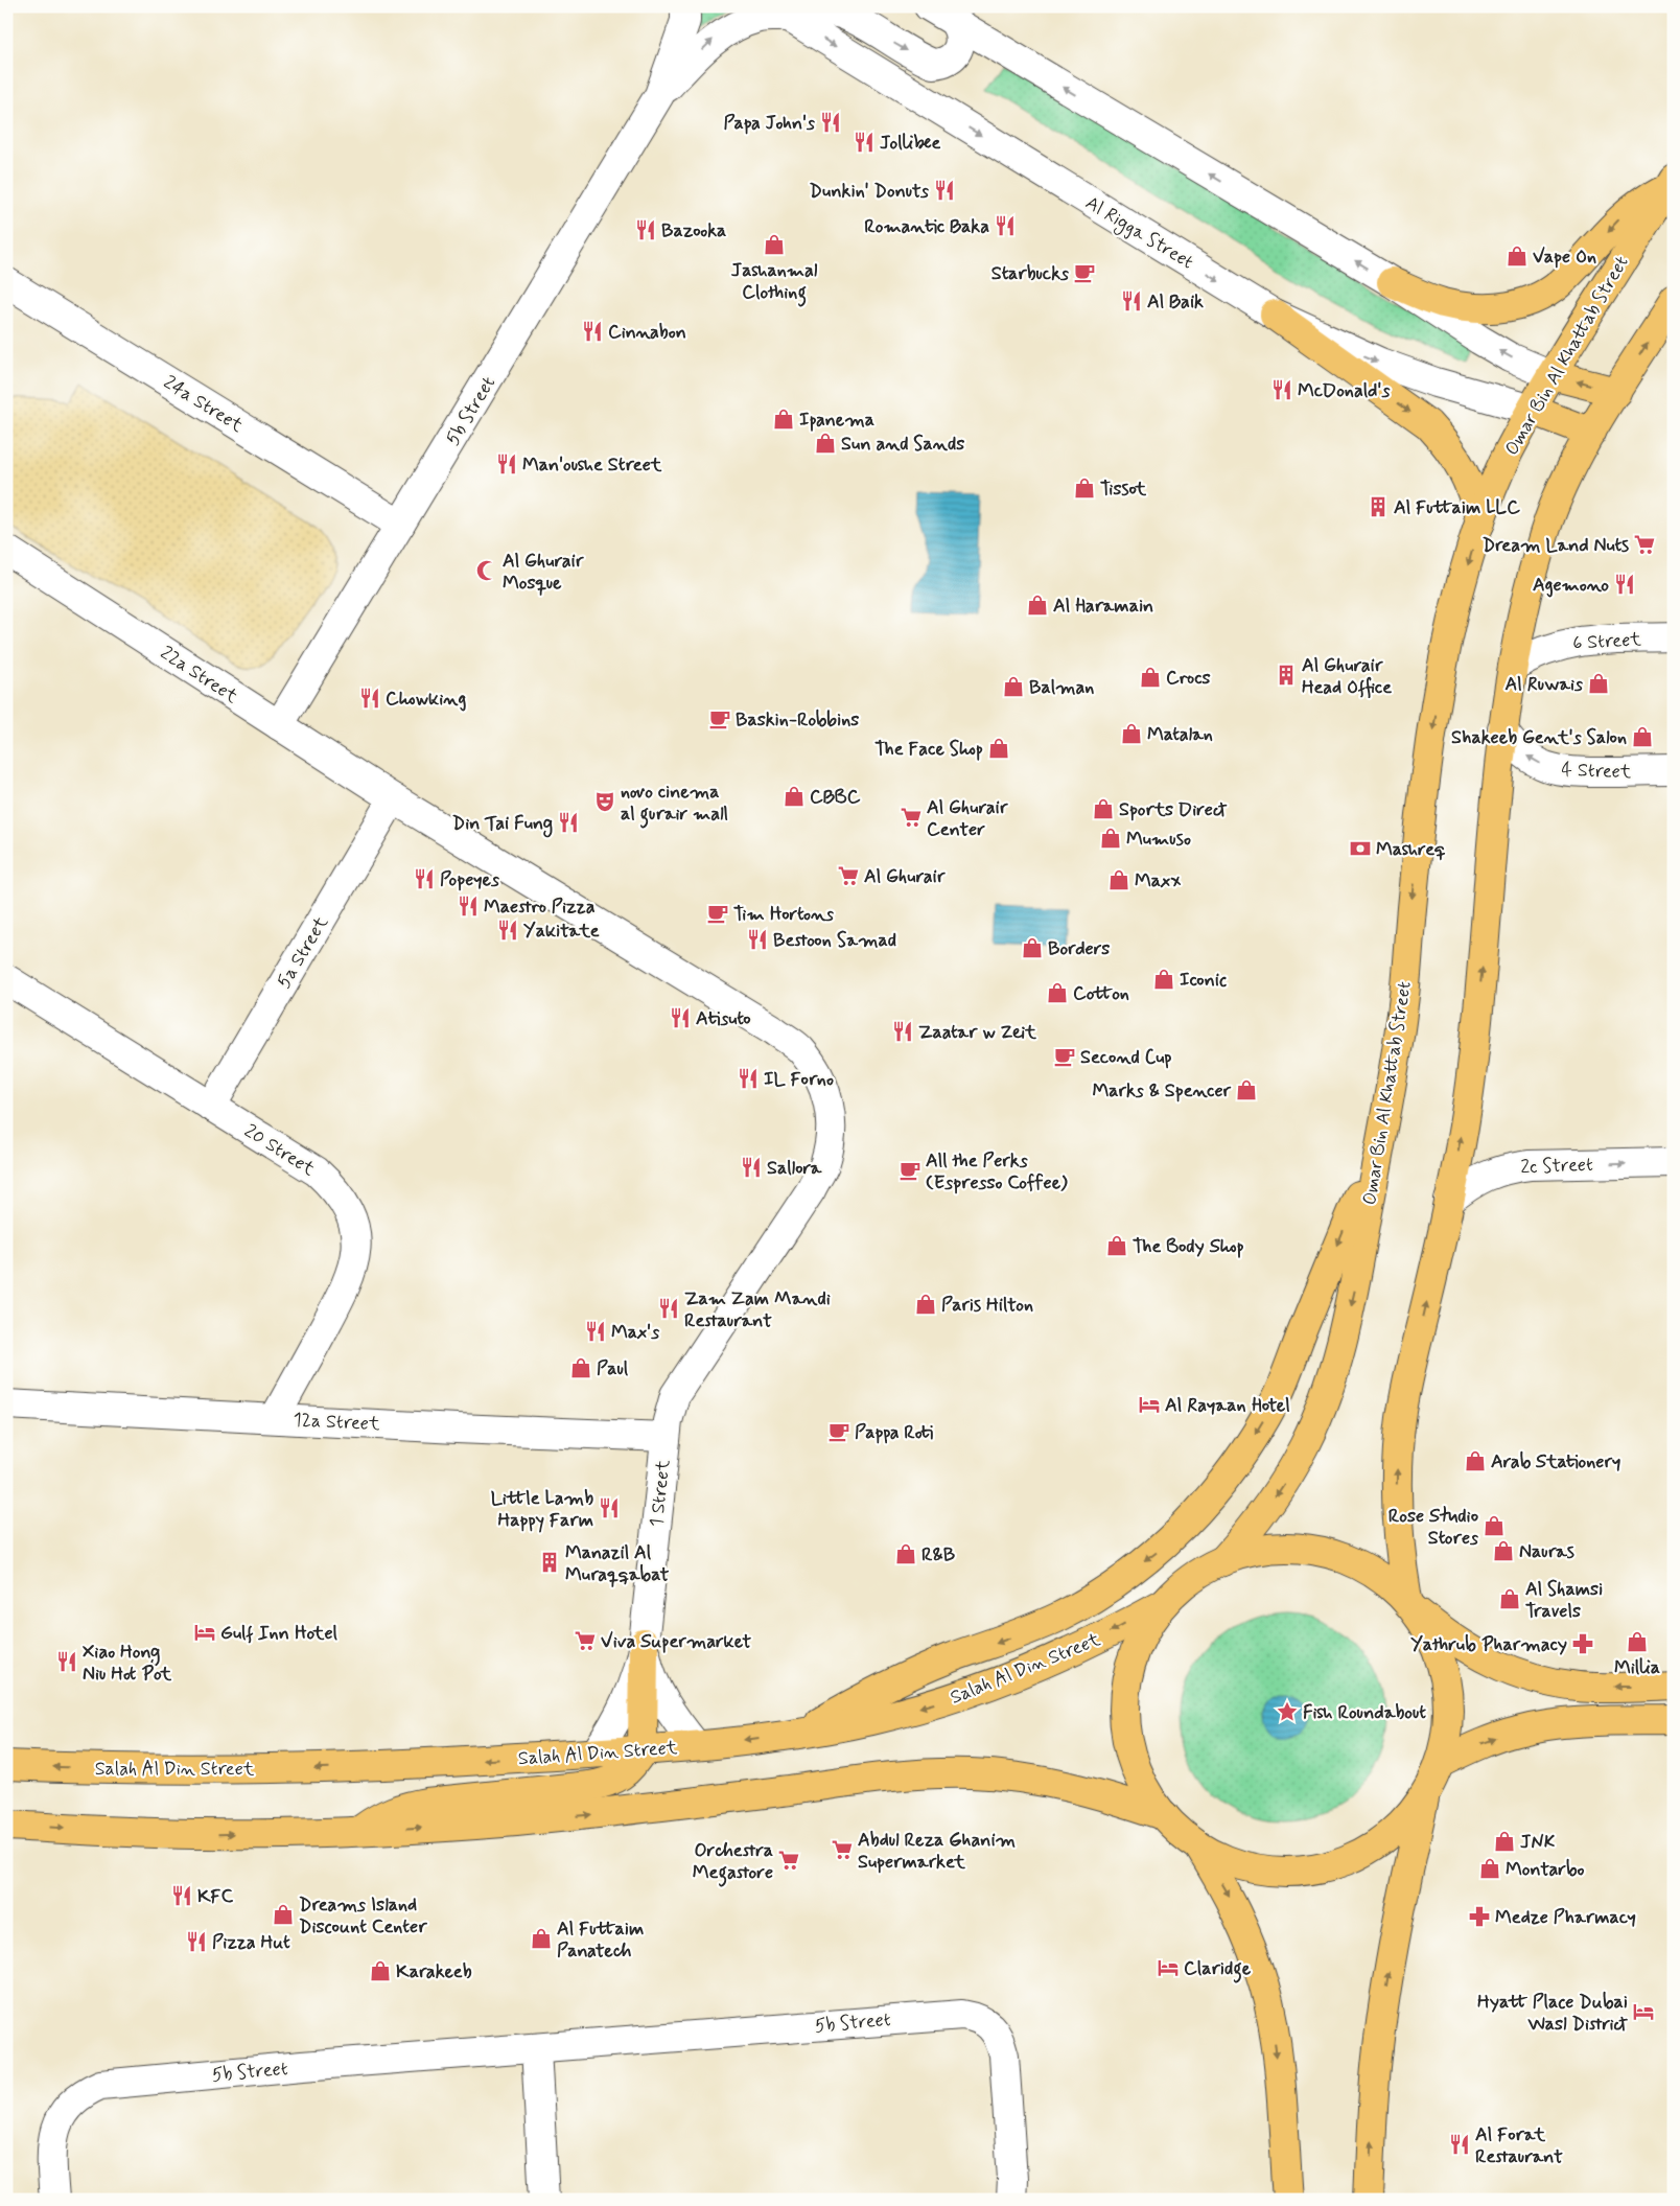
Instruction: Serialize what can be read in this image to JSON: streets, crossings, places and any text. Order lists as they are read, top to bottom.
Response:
{
  "streets": {
    "main road": ["Omar Bin Al Khattab Street", "Salah Al Din Street"],
    "street": [
      "Al Rigga Street",
      "24a Street",
      "5b Street",
      "6 Street",
      "22a Street",
      "4 Street",
      "5a Street",
      "20 Street",
      "2c Street",
      "12a Street",
      "1 Street"
    ]
  },
  "crossings": [
    ["Al Rigga Street", "Omar Bin Al Khattab Street"],
    ["Al Rigga Street", "5b Street"],
    ["24a Street", "5b Street"],
    ["5b Street", "22a Street"],
    ["22a Street", "5a Street"],
    ["22a Street", "1 Street"],
    ["5a Street", "20 Street"],
    ["5a Street", "1 Street"],
    ["20 Street", "12a Street"],
    ["12a Street", "1 Street"],
    ["1 Street", "Salah Al Din Street"]
  ],
  "one_way": ["4 Street", "2c Street"],
  "places": {
    "restaurant": [
      "Papa John's",
      "Jollibee",
      "Dunkin' Donuts",
      "Romantic Baka",
      "Bazooka",
      "Al Baik",
      "Cinnabon",
      "McDonald's",
      "Man'oushe Street",
      "Agemono",
      "Chowking",
      "Din Tai Fung",
      "Popeyes",
      "Maestro Pizza",
      "Yakitate",
      "Bestoon Samad",
      "Atisuto",
      "Zaatar w Zeit",
      "IL Forno",
      "Sallora",
      "Zam Zam Mandi Restaurant",
      "Max's",
      "Little Lamb Happy Farm",
      "Xiao Hong Niu Hot Pot",
      "KFC",
      "Pizza Hut",
      "Al Forat Restaurant"
    ],
    "shop": [
      "Jashanmal Clothing",
      "Vape On",
      "Ipanema",
      "Sun and Sands",
      "Tissot",
      "Al Haramain",
      "Crocs",
      "Al Ruwais",
      "Balman",
      "Matalan",
      "Shakeeb Gent's Salon",
      "The Face Shop",
      "CBBC",
      "Sports Direct",
      "Mumuso",
      "Maxx",
      "Borders",
      "Iconic",
      "Cotton",
      "Marks & Spencer",
      "The Body Shop",
      "Paris Hilton",
      "Paul",
      "Arab Stationery",
      "Rose Studio Stores",
      "Nauras",
      "R&B",
      "Al Shamsi Travels",
      "Millia",
      "JNK",
      "Montarbo",
      "Dreams Island Discount Center",
      "Al Futtaim Panatech",
      "Karakeeb"
    ],
    "cafe": [
      "Starbucks",
      "Baskin-Robbins",
      "Tim Hortons",
      "Second Cup",
      "All the Perks (Espresso Coffee)",
      "Pappa Roti"
    ],
    "building": ["Al Futtaim LLC", "Al Ghurair Head Office", "Manazil Al Muraqqabat"],
    "supermarket": [
      "Dream Land Nuts",
      "Al Ghurair Center",
      "Al Ghurair",
      "Viva Supermarket",
      "Abdul Reza Ghanim Supermarket",
      "Orchestra Megastore"
    ],
    "mosque": ["Al Ghurair Mosque"],
    "theatre": ["novo cinema al gurair mall"],
    "bank": ["Mashreq"],
    "hotel": [
      "Al Rayaan Hotel",
      "Gulf Inn Hotel",
      "Claridge",
      "Hyatt Place Dubai Wasl District"
    ],
    "pharmacy": ["Yathrub Pharmacy", "Medze Pharmacy"],
    "place": ["Fish Roundabout"]
  }
}
